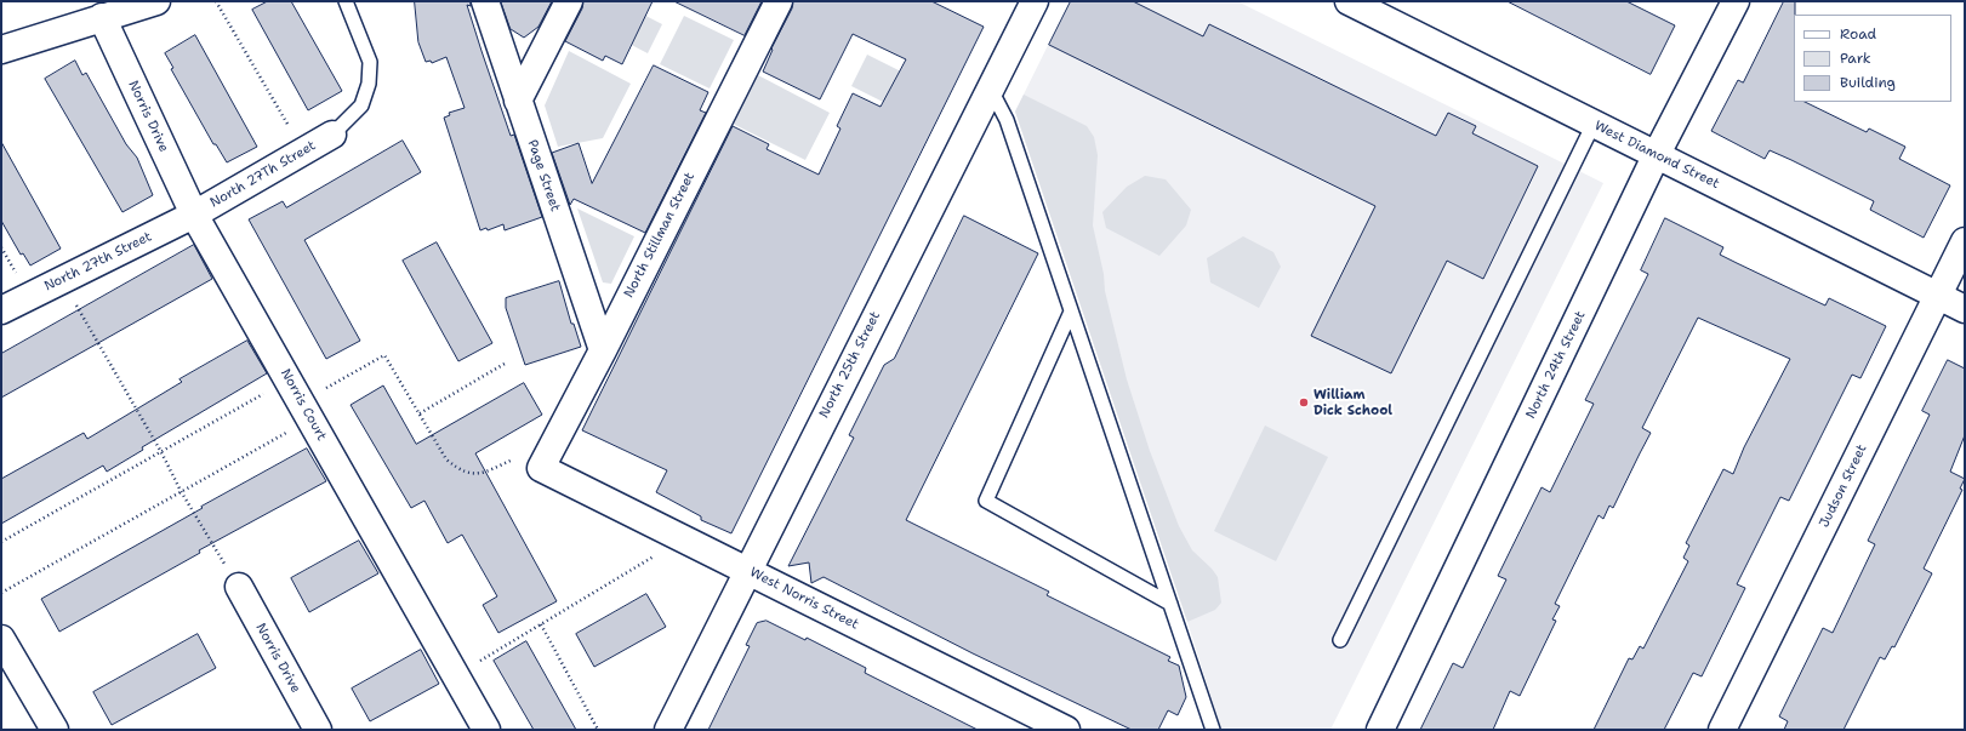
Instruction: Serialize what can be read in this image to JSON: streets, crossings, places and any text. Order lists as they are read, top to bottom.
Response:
{
  "streets": {
    "street": [
      "Norris Drive",
      "West Diamond Street",
      "North 27Th Street",
      "Page Street",
      "North Stillman Street",
      "North 27th Street",
      "North 25th Street",
      "North 24th Street",
      "Norris Court",
      "Judson Street",
      "West Norris Street"
    ]
  },
  "crossings": [
    ["Norris Drive", "North 27Th Street"],
    ["Norris Drive", "North 27th Street"],
    ["Norris Drive", "Norris Court"],
    ["West Diamond Street", "North 24th Street"],
    ["West Diamond Street", "Judson Street"],
    ["North 27Th Street", "North 27th Street"],
    ["North 27Th Street", "Norris Court"],
    ["Page Street", "North Stillman Street"],
    ["North Stillman Street", "West Norris Street"],
    ["North 27th Street", "Norris Court"],
    ["North 25th Street", "West Norris Street"]
  ],
  "places": ["William Dick School"],
  "legend": ["Road", "Park", "Building"]
}
